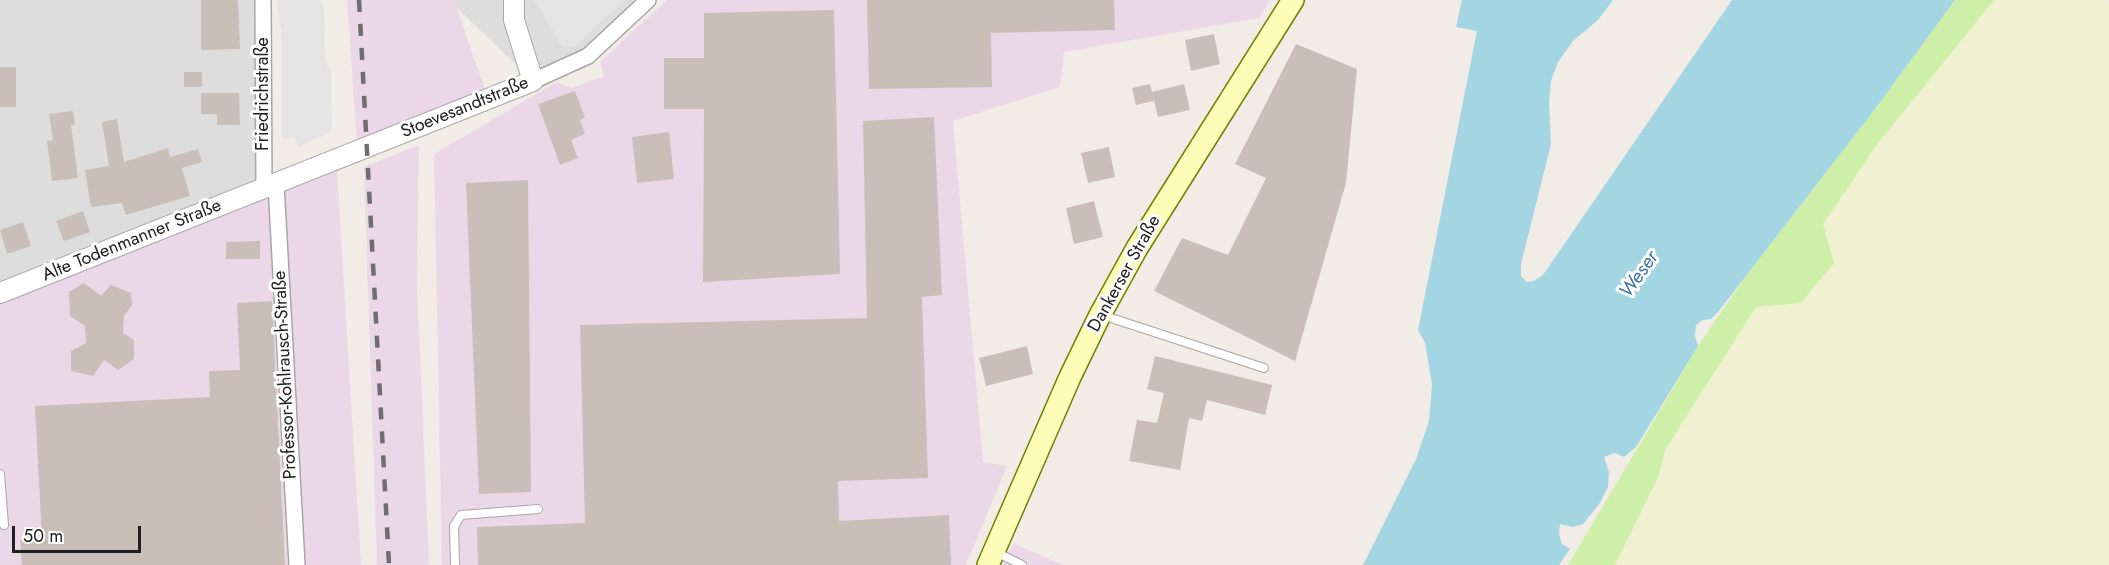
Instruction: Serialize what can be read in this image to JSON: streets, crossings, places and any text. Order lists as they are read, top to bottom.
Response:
{
  "streets": {
    "main road": ["Dankerser Straße"],
    "street": [
      "Friedrichstraße",
      "Stoevesandtstraße",
      "Alte Todenmanner Straße",
      "Professor-Kohlrausch-Straße"
    ]
  },
  "crossings": [
    ["Friedrichstraße", "Stoevesandtstraße"],
    ["Friedrichstraße", "Alte Todenmanner Straße"],
    ["Friedrichstraße", "Professor-Kohlrausch-Straße"],
    ["Stoevesandtstraße", "Alte Todenmanner Straße"],
    ["Stoevesandtstraße", "Professor-Kohlrausch-Straße"],
    ["Alte Todenmanner Straße", "Professor-Kohlrausch-Straße"]
  ],
  "water": ["Weser"],
  "scale_bar": "50 m"
}
